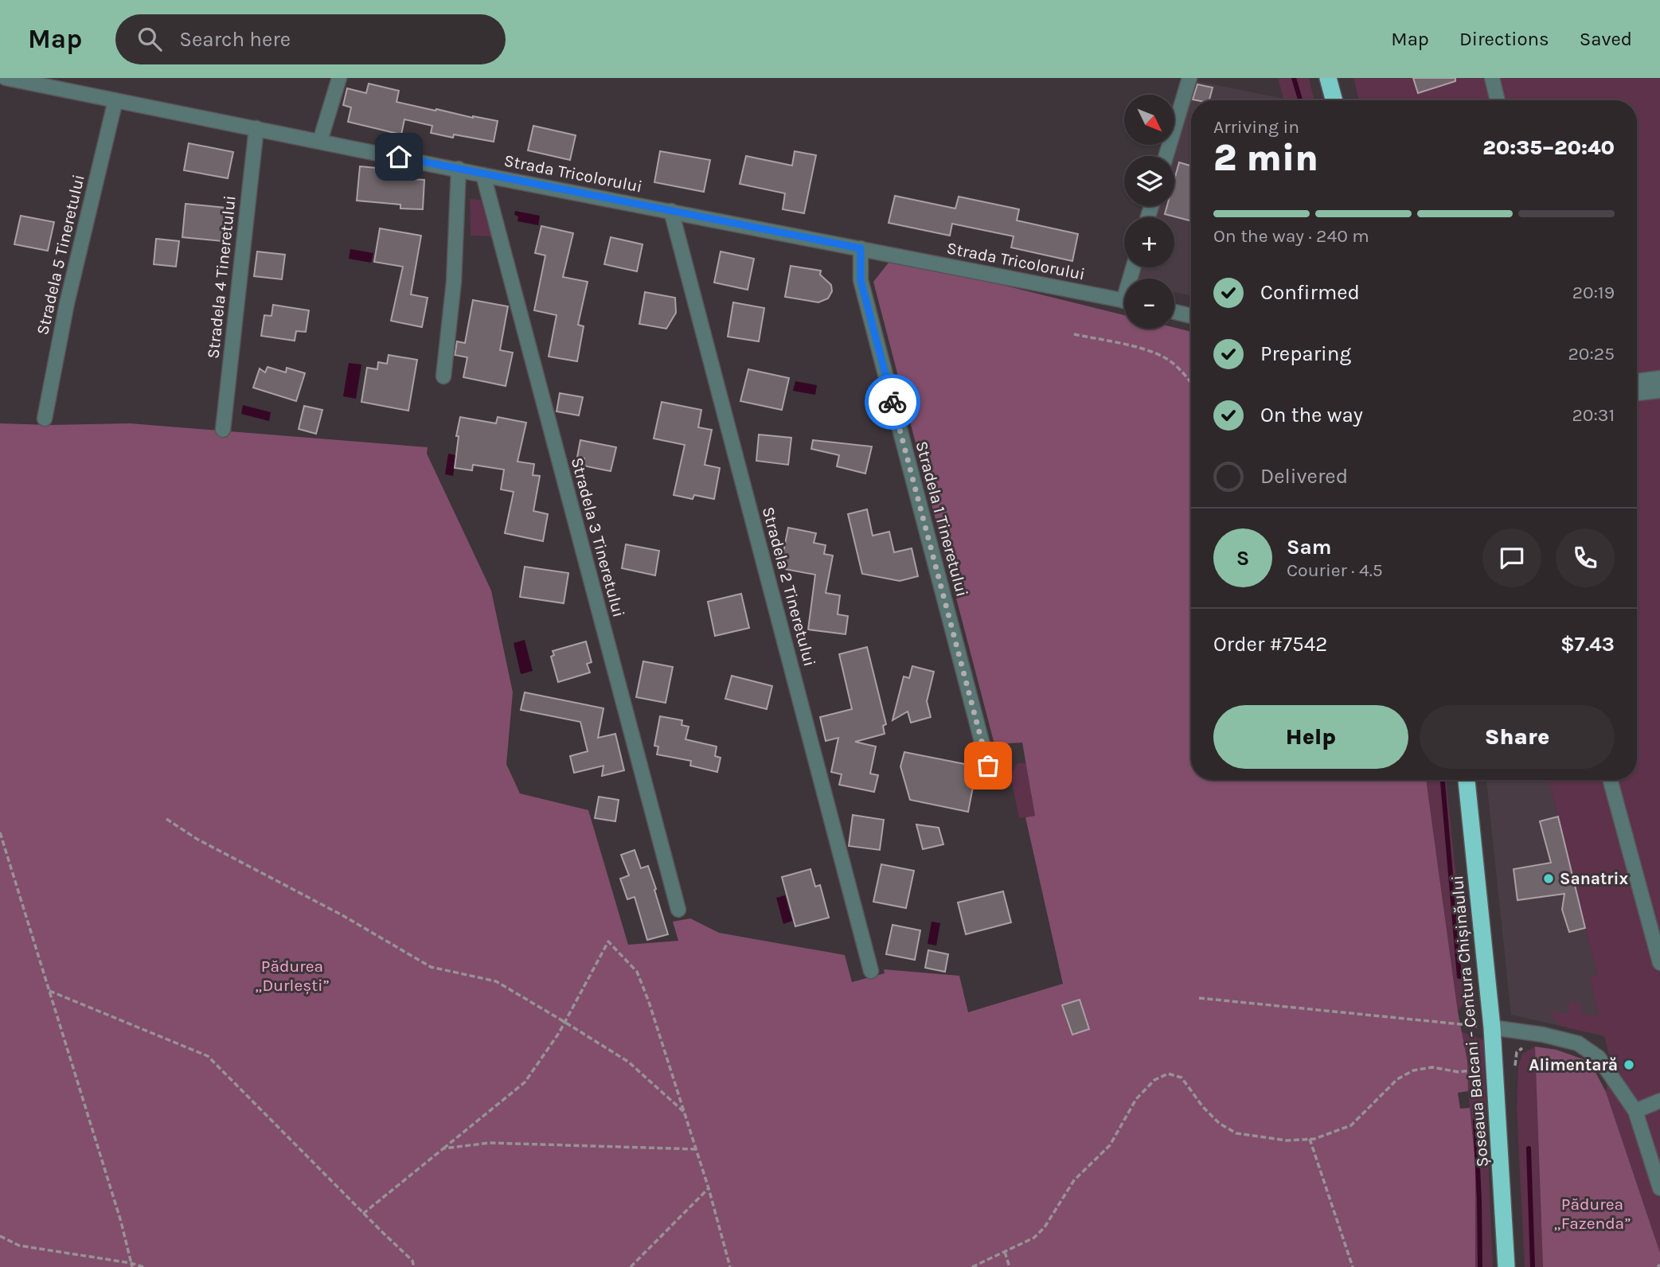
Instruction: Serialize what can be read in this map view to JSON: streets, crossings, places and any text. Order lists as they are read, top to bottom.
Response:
{
  "streets": {
    "highway": ["Șoseaua Balcani - Centura Chișinăului"],
    "street": [
      "Strada Tricolorului",
      "Stradela 5 Tineretului",
      "Stradela 4 Tineretului",
      "Stradela 1 Tineretului",
      "Stradela 3 Tineretului",
      "Stradela 2 Tineretului"
    ]
  },
  "crossings": [
    ["Strada Tricolorului", "Stradela 5 Tineretului"],
    ["Strada Tricolorului", "Stradela 4 Tineretului"],
    ["Strada Tricolorului", "Stradela 1 Tineretului"],
    ["Strada Tricolorului", "Stradela 3 Tineretului"],
    ["Strada Tricolorului", "Stradela 2 Tineretului"]
  ],
  "parks": ["Pădurea „Durlești”", "Pădurea „Fazenda”"],
  "places": ["Sanatrix", "Alimentară"],
  "north": "bottom right",
  "page": {
    "header": "Map",
    "search": "Search here",
    "nav": ["Map", "Directions", "Saved"],
    "map_buttons": ["+", "−"],
    "heading": ["2 min", "Arriving in", "20:35–20:40"],
    "panel": [
      "Sam",
      "Courier · 4.5",
      "Order #7542",
      "$7.43"
    ],
    "bar": "On the way · 240 m",
    "list": [
      ["Confirmed", "20:19"],
      ["Preparing", "20:25"],
      ["On the way", "20:31"],
      "Delivered"
    ],
    "round": "S",
    "buttons": ["Help", "Share"]
  }
}
